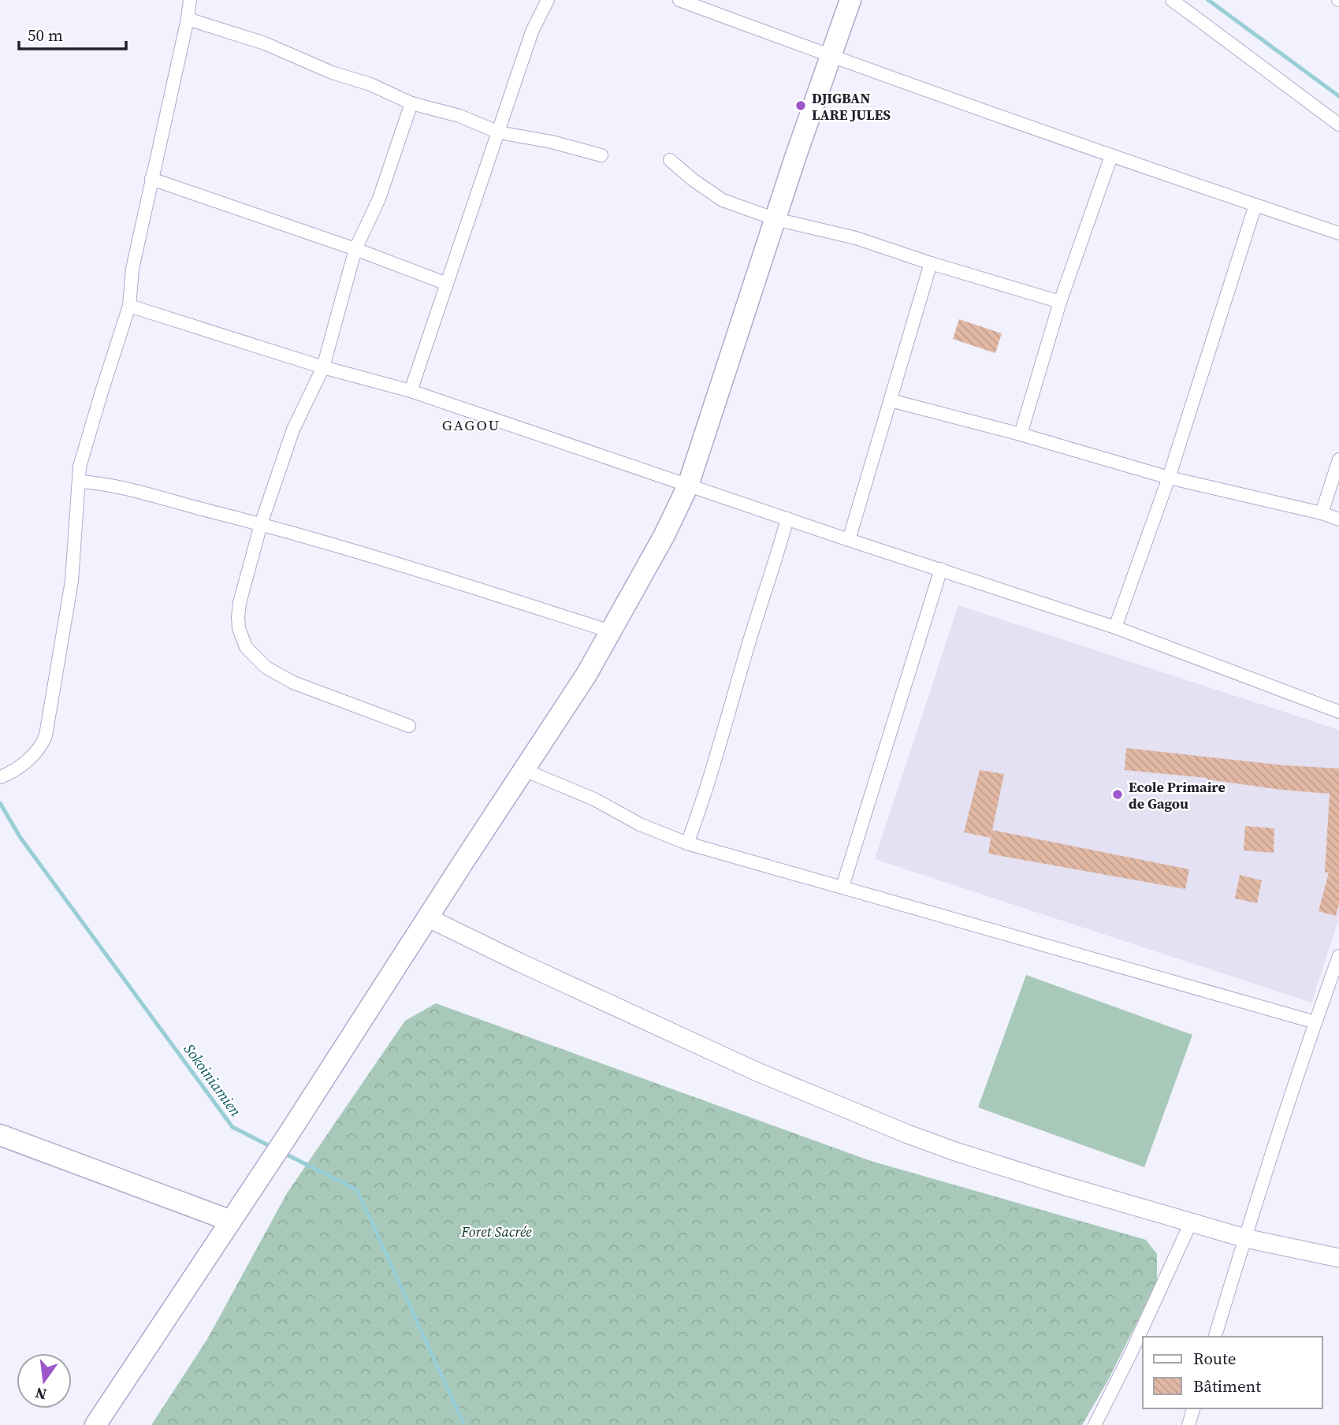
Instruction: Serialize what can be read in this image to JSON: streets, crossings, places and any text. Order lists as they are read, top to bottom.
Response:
{
  "districts": ["GAGOU"],
  "water": ["Sokoiniamien"],
  "parks": ["Foret Sacrée"],
  "places": ["DJIGBAN LARE JULES", "Ecole Primaire de Gagou"],
  "legend": ["Route", "Bâtiment"],
  "scale_bar": "50 m",
  "north": "bottom"
}
